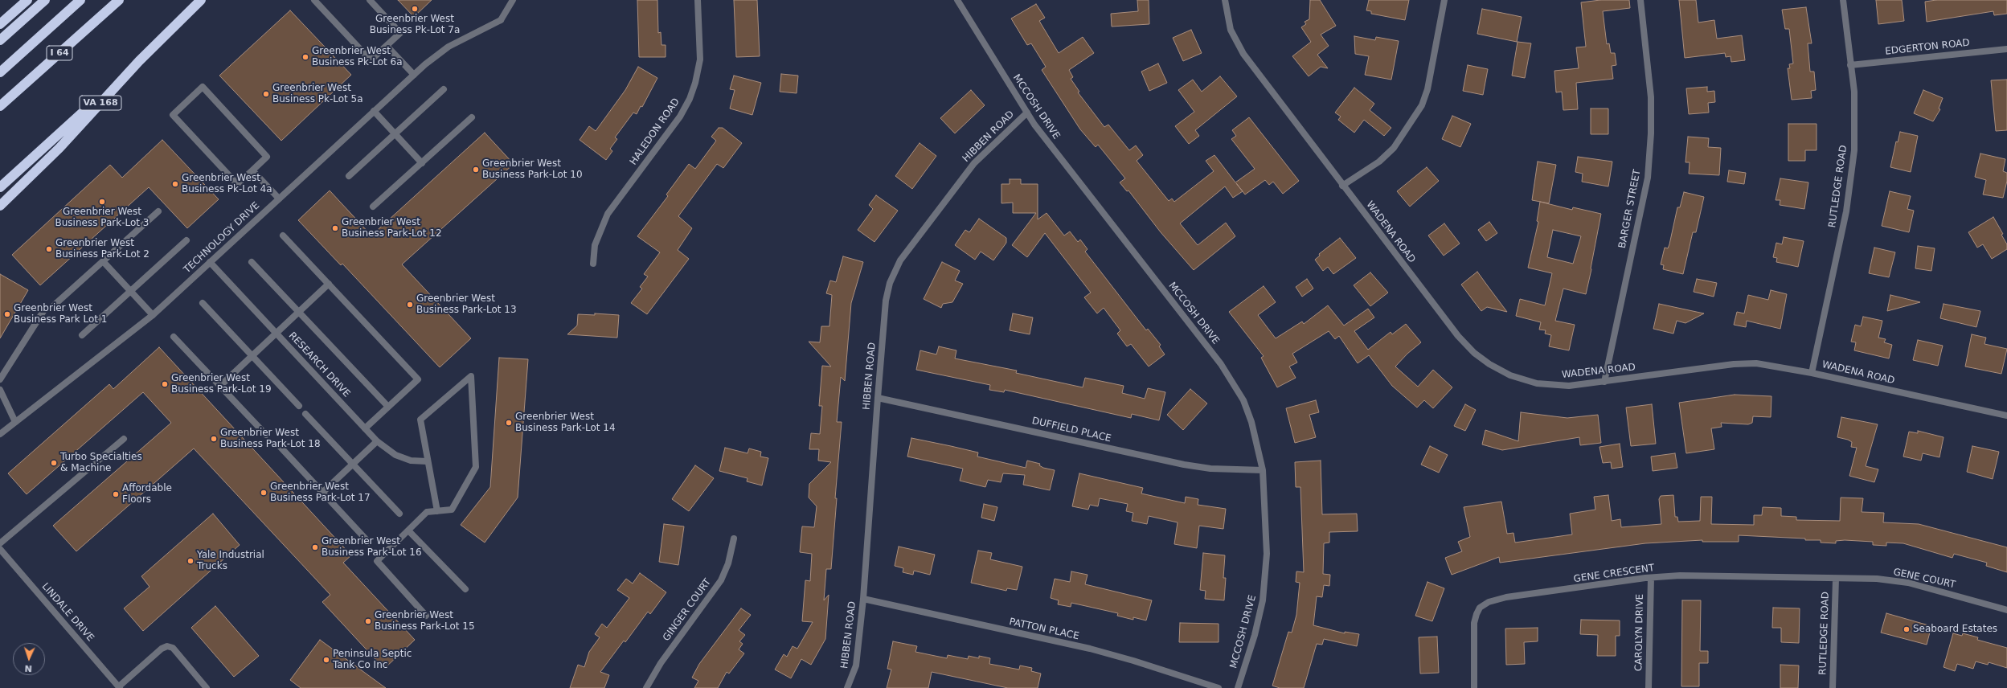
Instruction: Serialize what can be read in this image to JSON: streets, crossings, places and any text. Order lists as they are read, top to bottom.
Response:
{
  "streets": {
    "highway": ["I 64", "VA 168"],
    "street": [
      "EDGERTON ROAD",
      "MCCOSH DRIVE",
      "HALEDON ROAD",
      "HIBBEN ROAD",
      "RUTLEDGE ROAD",
      "BARGER STREET",
      "WADENA ROAD",
      "TECHNOLOGY DRIVE",
      "RESEARCH DRIVE",
      "DUFFIELD PLACE",
      "GENE CRESCENT",
      "GENE COURT",
      "GINGER COURT",
      "LINDALE DRIVE",
      "PATTON PLACE",
      "CAROLYN DRIVE"
    ]
  },
  "crossings": [
    ["EDGERTON ROAD", "RUTLEDGE ROAD"],
    ["MCCOSH DRIVE", "HIBBEN ROAD"],
    ["MCCOSH DRIVE", "DUFFIELD PLACE"],
    ["HIBBEN ROAD", "DUFFIELD PLACE"],
    ["HIBBEN ROAD", "PATTON PLACE"],
    ["RUTLEDGE ROAD", "WADENA ROAD"],
    ["RUTLEDGE ROAD", "GENE CRESCENT"],
    ["RUTLEDGE ROAD", "GENE COURT"],
    ["BARGER STREET", "WADENA ROAD"],
    ["TECHNOLOGY DRIVE", "RESEARCH DRIVE"],
    ["GENE CRESCENT", "GENE COURT"],
    ["GENE CRESCENT", "CAROLYN DRIVE"]
  ],
  "places": [
    "Greenbrier West Business Pk-Lot 7a",
    "Greenbrier West Business Pk-Lot 6a",
    "Greenbrier West Business Pk-Lot 5a",
    "Greenbrier West Business Park-Lot 10",
    "Greenbrier West Business Pk-Lot 4a",
    "Greenbrier West Business Park-Lot 3",
    "Greenbrier West Business Park-Lot 12",
    "Greenbrier West Business Park-Lot 2",
    "Greenbrier West Business Park-Lot 13",
    "Greenbrier West Business Park Lot 1",
    "Greenbrier West Business Park-Lot 19",
    "Greenbrier West Business Park-Lot 14",
    "Greenbrier West Business Park-Lot 18",
    "Turbo Specialties & Machine",
    "Greenbrier West Business Park-Lot 17",
    "Affordable Floors",
    "Greenbrier West Business Park-Lot 16",
    "Yale Industrial Trucks",
    "Greenbrier West Business Park-Lot 15",
    "Seaboard Estates",
    "Peninsula Septic Tank Co Inc"
  ],
  "north": "bottom"
}
